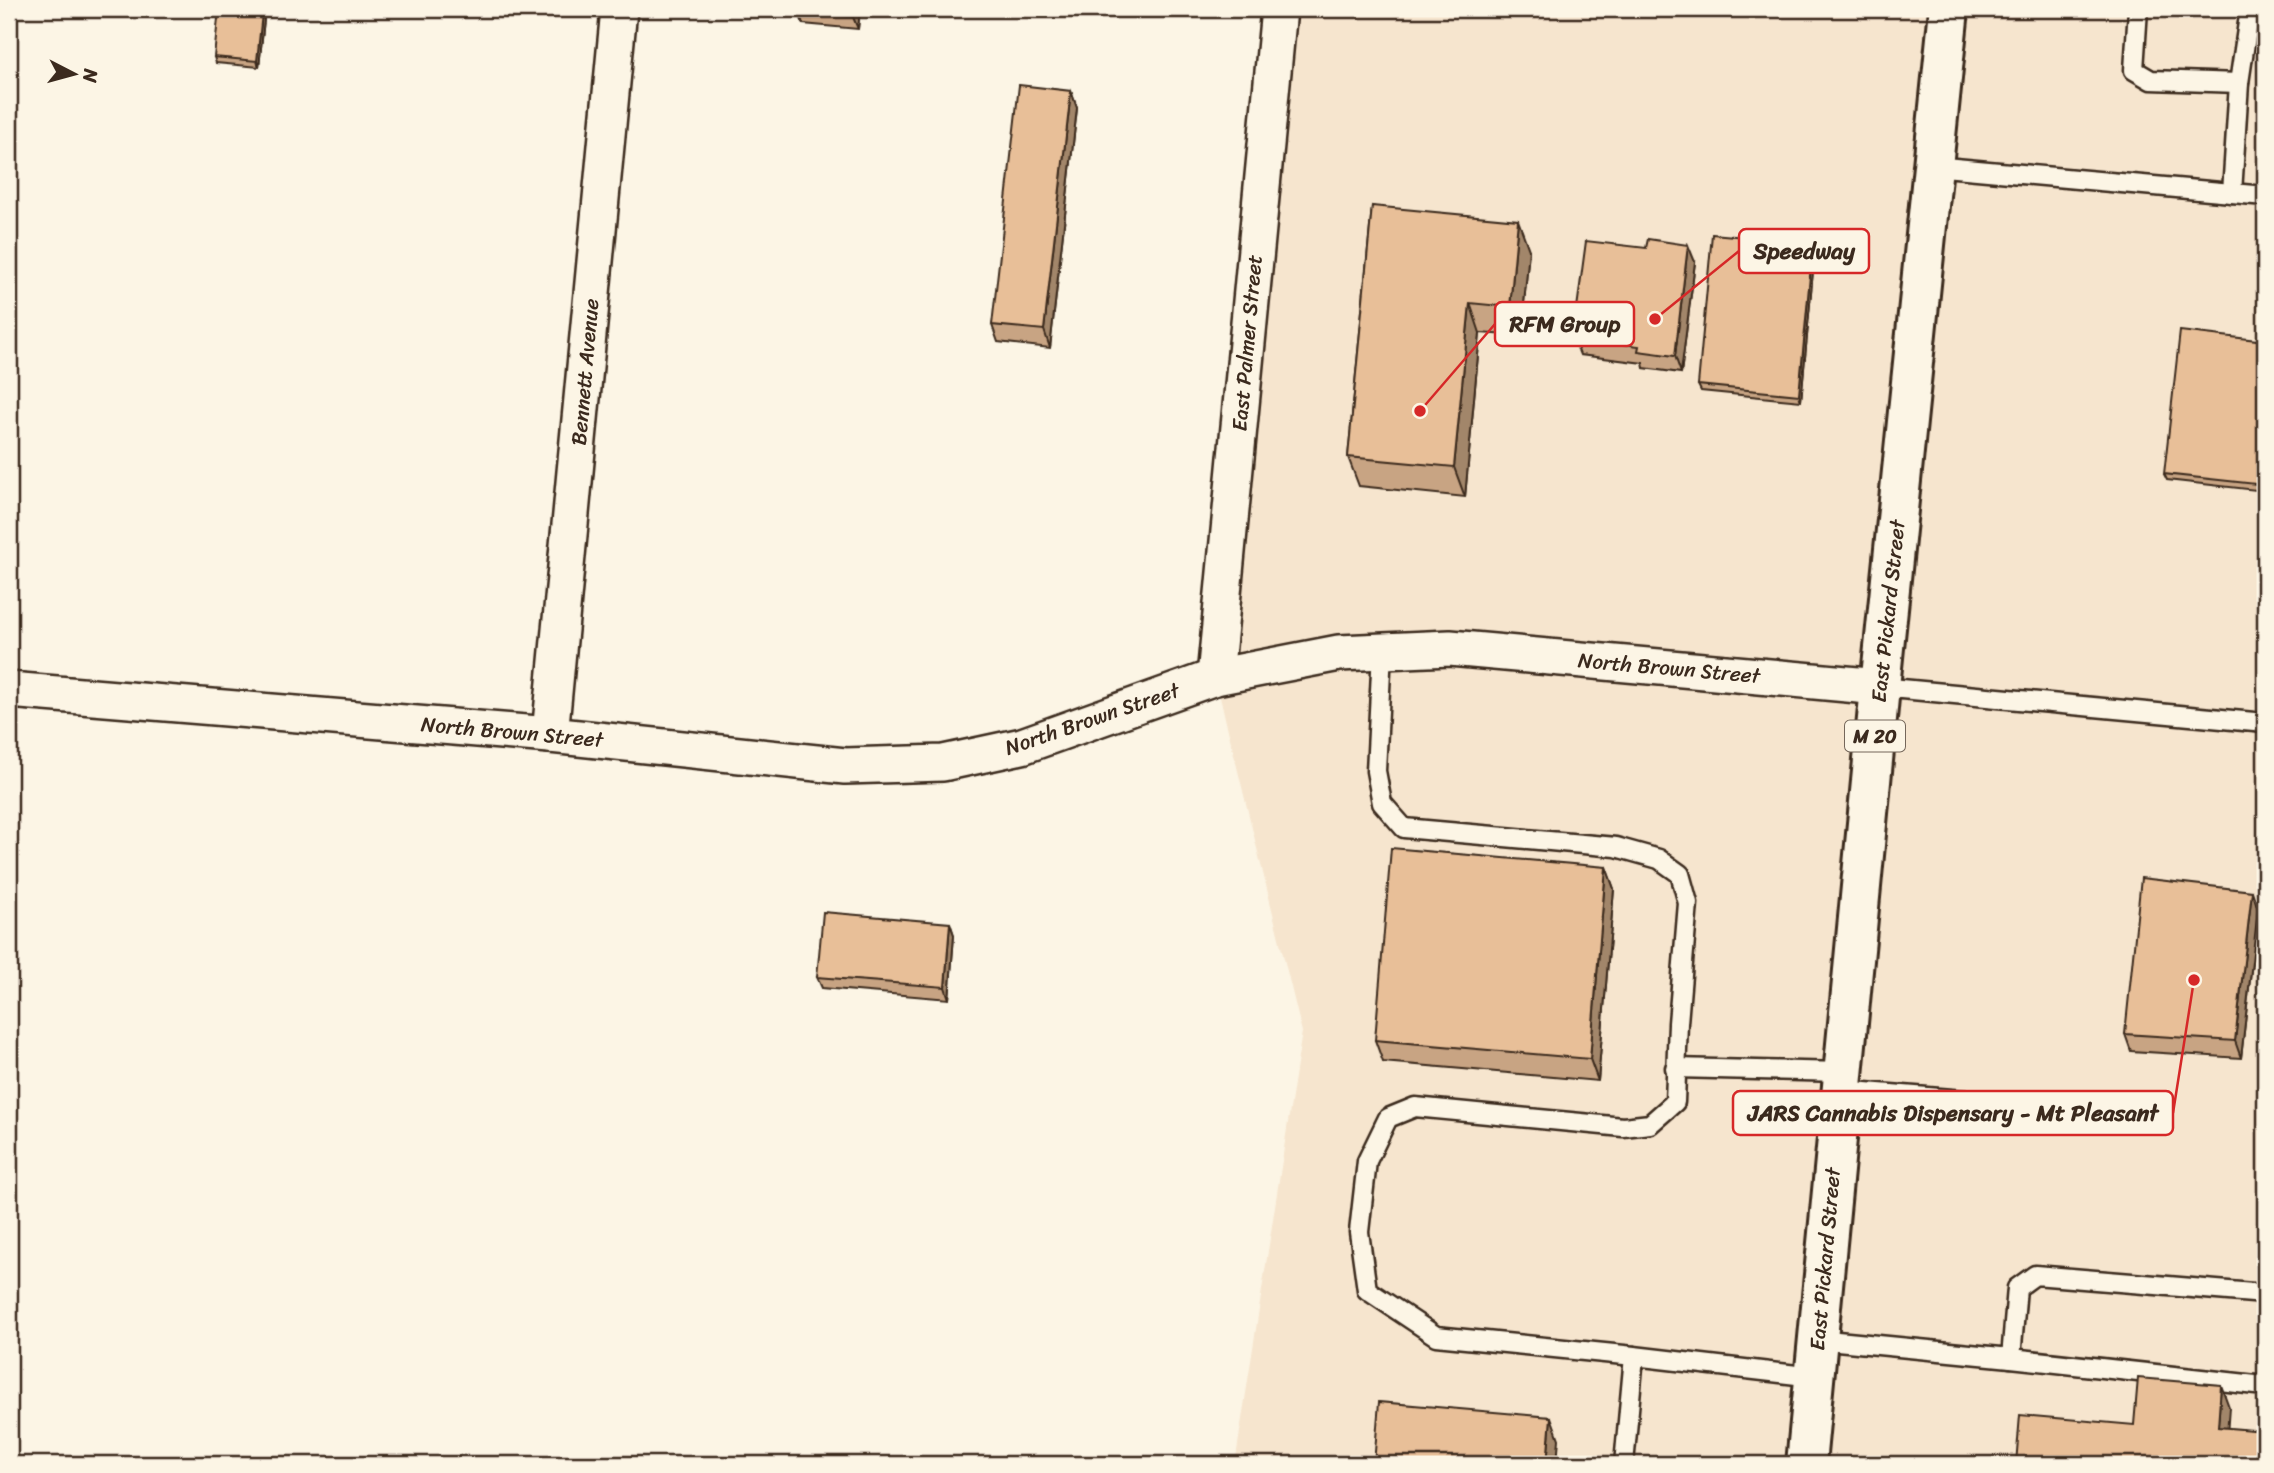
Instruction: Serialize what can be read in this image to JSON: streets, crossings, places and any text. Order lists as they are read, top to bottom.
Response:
{
  "streets": {
    "main road": ["East Pickard Street", "M 20"],
    "street": ["East Palmer Street", "Bennett Avenue", "North Brown Street"]
  },
  "crossings": [
    ["East Palmer Street", "North Brown Street"],
    ["Bennett Avenue", "North Brown Street"],
    ["East Pickard Street", "North Brown Street"]
  ],
  "places": ["Speedway", "RFM Group", "JARS Cannabis Dispensary - Mt Pleasant"],
  "north": "right"
}
